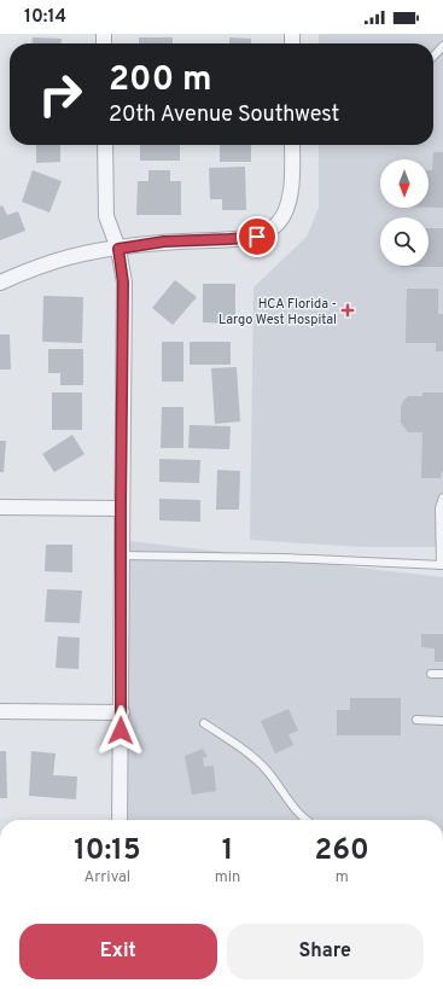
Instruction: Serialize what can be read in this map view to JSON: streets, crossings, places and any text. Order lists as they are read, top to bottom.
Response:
{
  "places": {
    "health": ["HCA Florida - Largo West Hospital"]
  },
  "north": "bottom",
  "page": {
    "status": "10:14",
    "turn": ["200 m", "20th Avenue Southwest"],
    "eta": [
      "10:15",
      "Arrival",
      "1",
      "min",
      "260",
      "m"
    ],
    "buttons": ["Exit", "Share"]
  }
}
